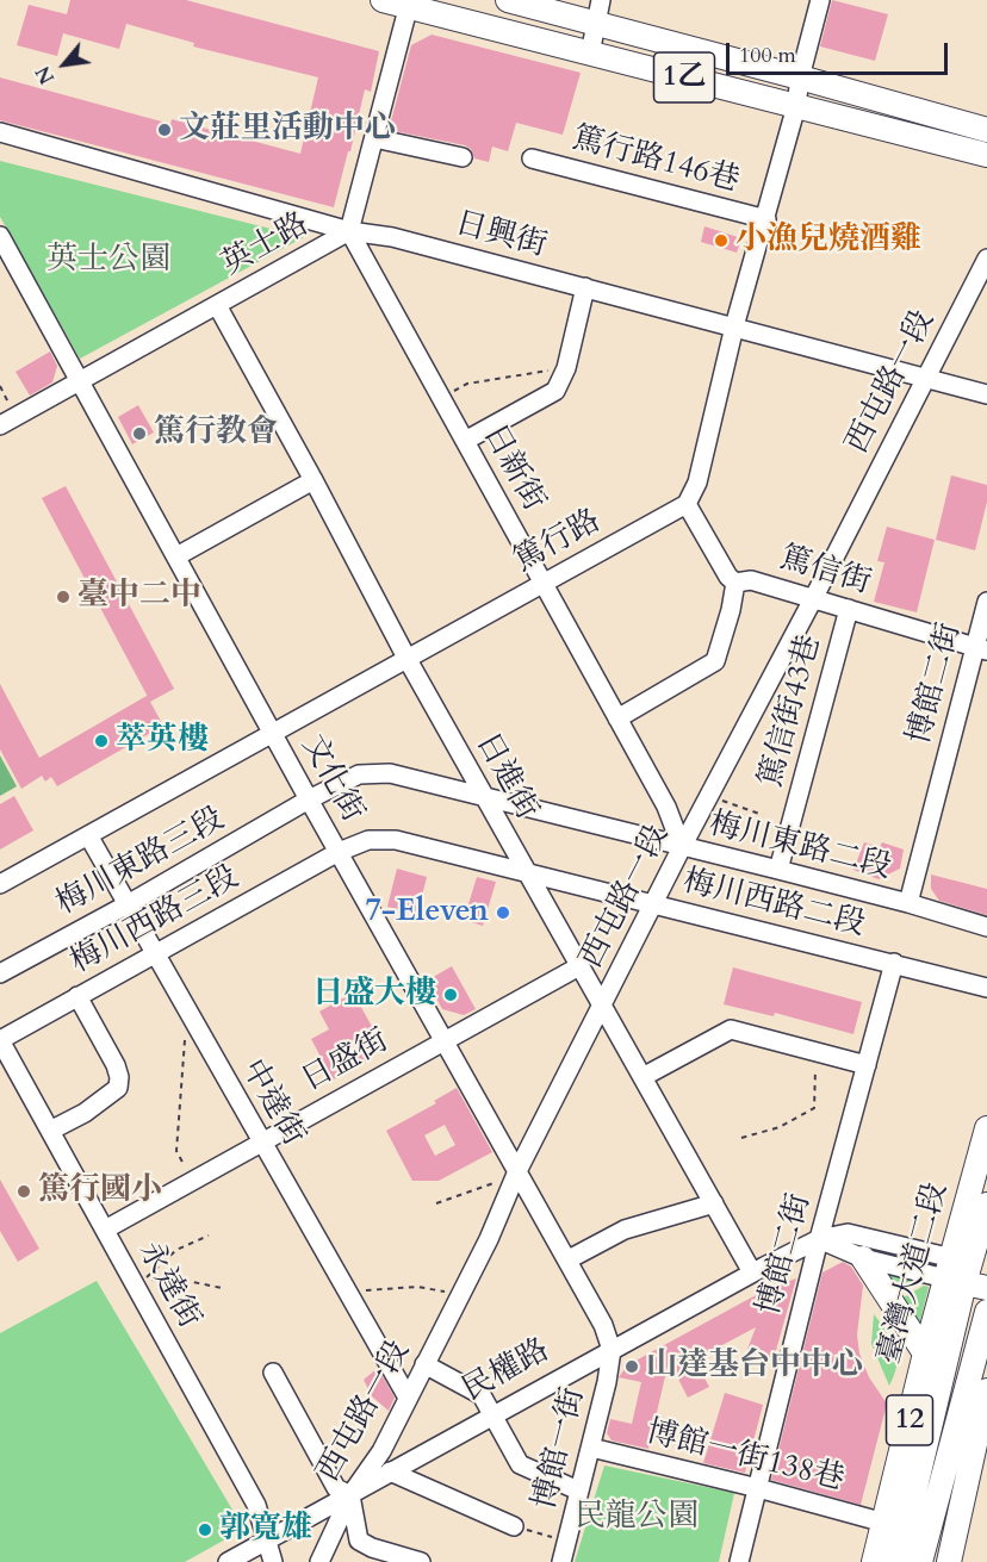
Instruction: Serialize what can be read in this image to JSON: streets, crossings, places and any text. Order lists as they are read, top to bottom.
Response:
{
  "streets": {
    "main road": ["1乙", "臺灣大道二段", "12"],
    "street": [
      "篤行路146巷",
      "日興街",
      "英士路",
      "西屯路一段",
      "日新街",
      "篤行路",
      "篤信街",
      "博館二街",
      "篤信街43巷",
      "日進街",
      "文化街",
      "梅川東路二段",
      "梅川東路三段",
      "梅川西路二段",
      "梅川西路三段",
      "日盛街",
      "中達街",
      "永達街",
      "民權路",
      "博館一街",
      "博館一街138巷"
    ]
  },
  "crossings": [
    ["1乙", "英士路"],
    ["日興街", "英士路"],
    ["日興街", "西屯路一段"],
    ["日興街", "日新街"],
    ["英士路", "日新街"],
    ["英士路", "日進街"],
    ["英士路", "文化街"],
    ["西屯路一段", "日新街"],
    ["西屯路一段", "篤信街"],
    ["西屯路一段", "日進街"],
    ["西屯路一段", "文化街"],
    ["西屯路一段", "梅川東路二段"],
    ["西屯路一段", "梅川西路二段"],
    ["西屯路一段", "中達街"],
    ["西屯路一段", "民權路"],
    ["日新街", "篤行路"],
    ["日新街", "梅川東路二段"],
    ["篤行路", "篤信街"],
    ["篤行路", "日進街"],
    ["篤行路", "文化街"],
    ["篤行路", "中達街"],
    ["篤信街", "博館二街"],
    ["篤信街", "篤信街43巷"],
    ["博館二街", "梅川東路二段"],
    ["博館二街", "梅川西路二段"],
    ["博館二街", "民權路"],
    ["博館二街", "博館一街138巷"],
    ["篤信街43巷", "梅川東路二段"],
    ["日進街", "梅川東路二段"],
    ["日進街", "梅川西路二段"],
    ["日進街", "日盛街"],
    ["日進街", "民權路"],
    ["文化街", "梅川東路二段"],
    ["文化街", "梅川東路三段"],
    ["文化街", "梅川西路二段"],
    ["文化街", "梅川西路三段"],
    ["文化街", "日盛街"],
    ["文化街", "民權路"],
    ["文化街", "博館一街"],
    ["梅川東路二段", "梅川東路三段"],
    ["梅川東路三段", "中達街"],
    ["梅川西路二段", "梅川西路三段"],
    ["梅川西路三段", "中達街"],
    ["梅川西路三段", "永達街"],
    ["日盛街", "中達街"],
    ["日盛街", "永達街"],
    ["臺灣大道二段", "民權路"],
    ["臺灣大道二段", "博館一街138巷"],
    ["永達街", "民權路"],
    ["民權路", "博館一街"],
    ["博館一街", "博館一街138巷"]
  ],
  "parks": ["英士公園", "民龍公園"],
  "places": [
    "文莊里活動中心",
    "小漁兒燒酒雞",
    "篤行教會",
    "臺中二中",
    "萃英樓",
    "7-Eleven",
    "日盛大樓",
    "篤行國小",
    "山達基台中中心",
    "郭寬雄"
  ],
  "scale_bar": "100 m",
  "north": "bottom left"
}
